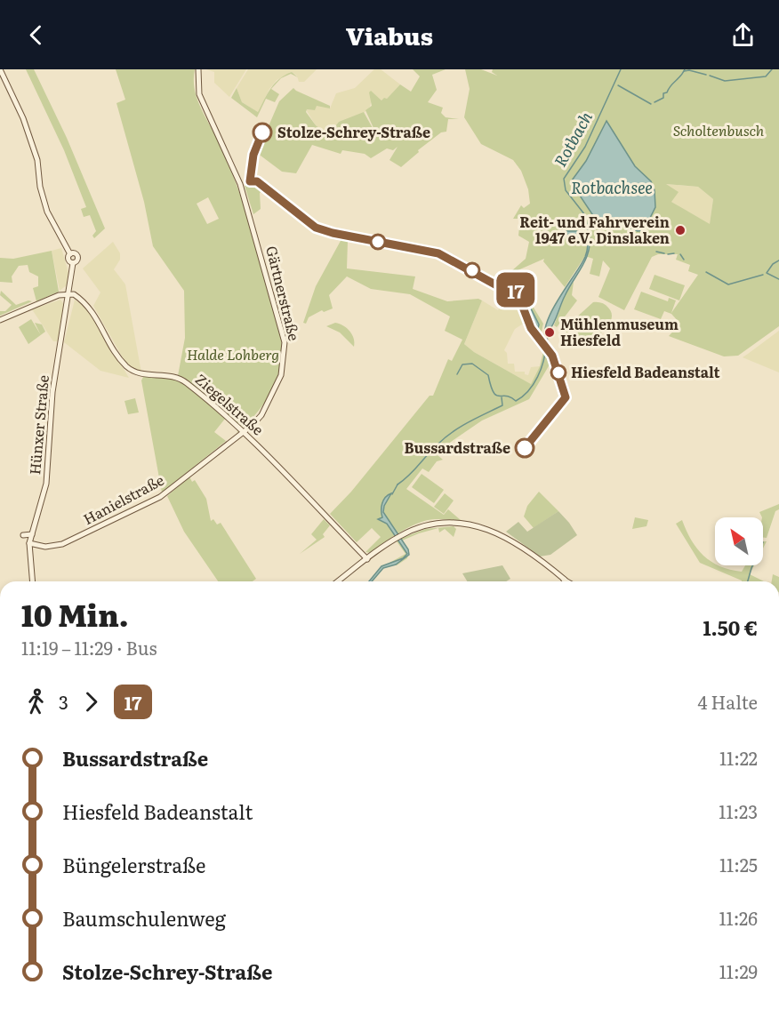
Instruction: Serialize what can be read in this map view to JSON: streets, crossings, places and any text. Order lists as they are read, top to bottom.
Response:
{
  "streets": {
    "main road": [
      "Gärtnerstraße",
      "Ziegelstraße",
      "Hünxer Straße",
      "Hanielstraße"
    ]
  },
  "crossings": [
    ["Gärtnerstraße", "Ziegelstraße"],
    ["Gärtnerstraße", "Hanielstraße"],
    ["Ziegelstraße", "Hünxer Straße"],
    ["Ziegelstraße", "Hanielstraße"],
    ["Hünxer Straße", "Hanielstraße"]
  ],
  "water": ["Rotbach", "Rotbachsee"],
  "parks": ["Scholtenbusch", "Halde Lohberg"],
  "places": [
    "Stolze-Schrey-Straße",
    "Reit- und Fahrverein 1947 e.V. Dinslaken",
    "Mühlenmuseum Hiesfeld",
    "Hiesfeld Badeanstalt",
    "Bussardstraße"
  ],
  "lines": ["bus line 17"],
  "north": "top left",
  "page": {
    "header": "Viabus",
    "on_map": "17",
    "heading": ["10 Min.", "11:19 – 11:29 · Bus", "1.50 €"],
    "legs": ["3", "17", "4 Halte"],
    "list": [
      {
        "name": "Bussardstraße",
        "value": "11:22"
      },
      {
        "name": "Hiesfeld Badeanstalt",
        "value": "11:23"
      },
      {
        "name": "Büngelerstraße",
        "value": "11:25"
      },
      {
        "name": "Baumschulenweg",
        "value": "11:26"
      },
      {
        "name": "Stolze-Schrey-Straße",
        "value": "11:29"
      }
    ]
  }
}
